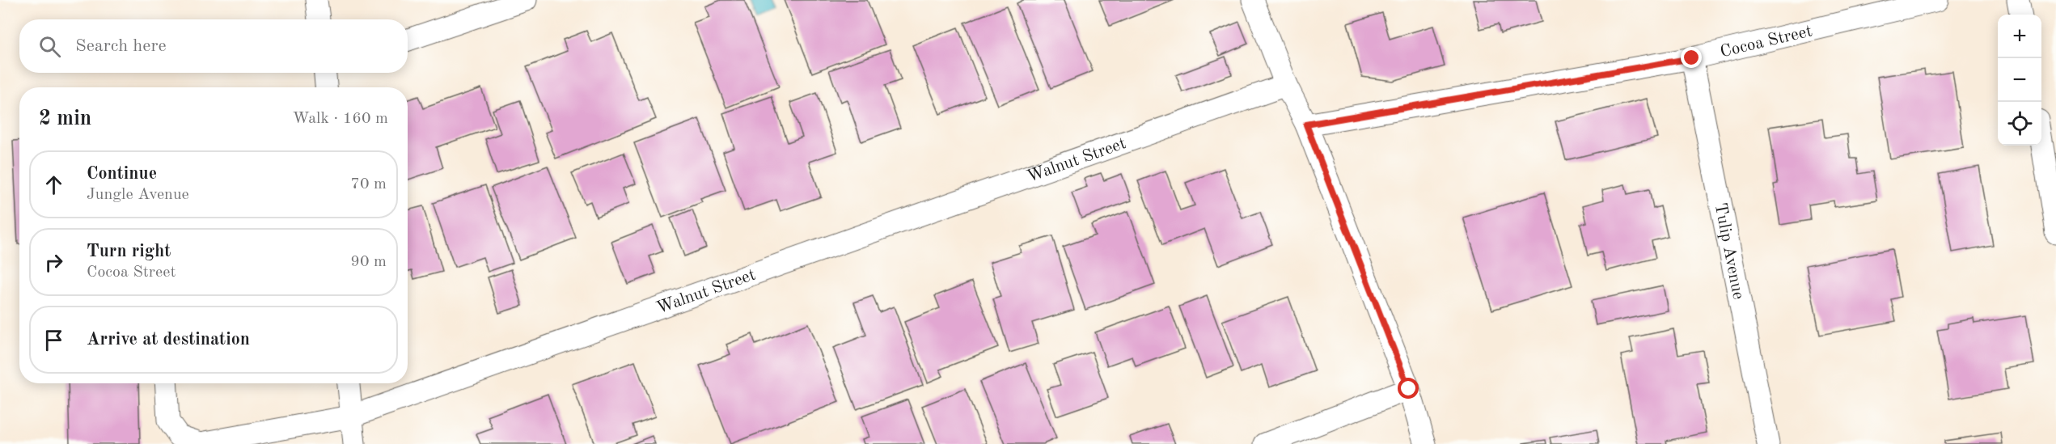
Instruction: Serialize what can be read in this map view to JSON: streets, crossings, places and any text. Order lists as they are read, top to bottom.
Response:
{
  "streets": {
    "street": ["Cocoa Street", "Walnut Street", "Tulip Avenue"]
  },
  "crossings": [
    ["Cocoa Street", "Tulip Avenue"]
  ],
  "page": {
    "map_buttons": ["+", "−"],
    "search": "Search here",
    "heading": ["2 min", "Walk · 160 m"],
    "list": [
      ["Continue", "Jungle Avenue", "70 m"],
      ["Turn right", "Cocoa Street", "90 m"],
      "Arrive at destination"
    ]
  }
}
